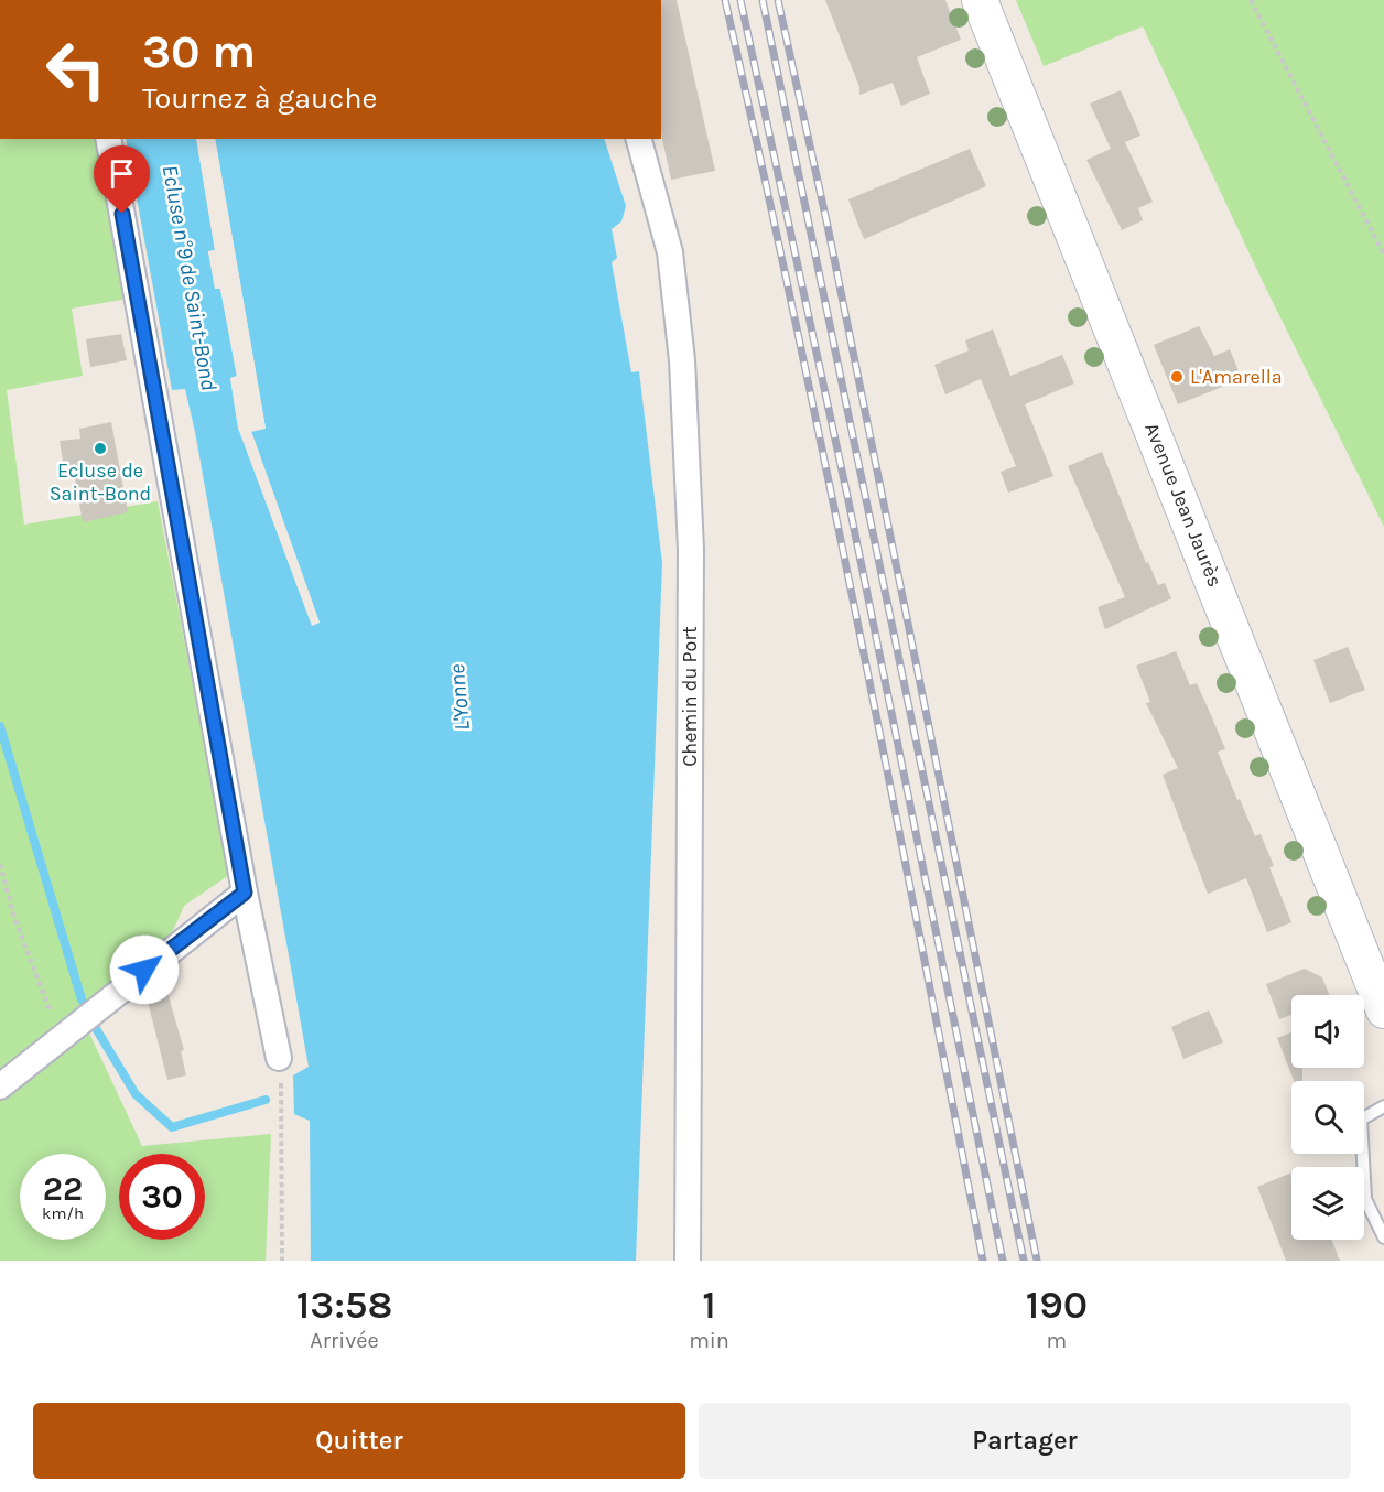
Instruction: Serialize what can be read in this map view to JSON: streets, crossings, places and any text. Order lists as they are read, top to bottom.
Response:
{
  "streets": {
    "main road": ["Avenue Jean Jaurès"],
    "street": ["Chemin du Port"]
  },
  "water": ["Ecluse n°9 de Saint-Bond", "L'Yonne"],
  "places": ["L'Amarella", "Ecluse de Saint-Bond"],
  "page": {
    "turn": ["30 m", "Tournez à gauche"],
    "speed": "22 km/h",
    "limit": "30",
    "eta": [
      "13:58",
      "Arrivée",
      "1",
      "min",
      "190",
      "m"
    ],
    "buttons": ["Quitter", "Partager"]
  }
}
